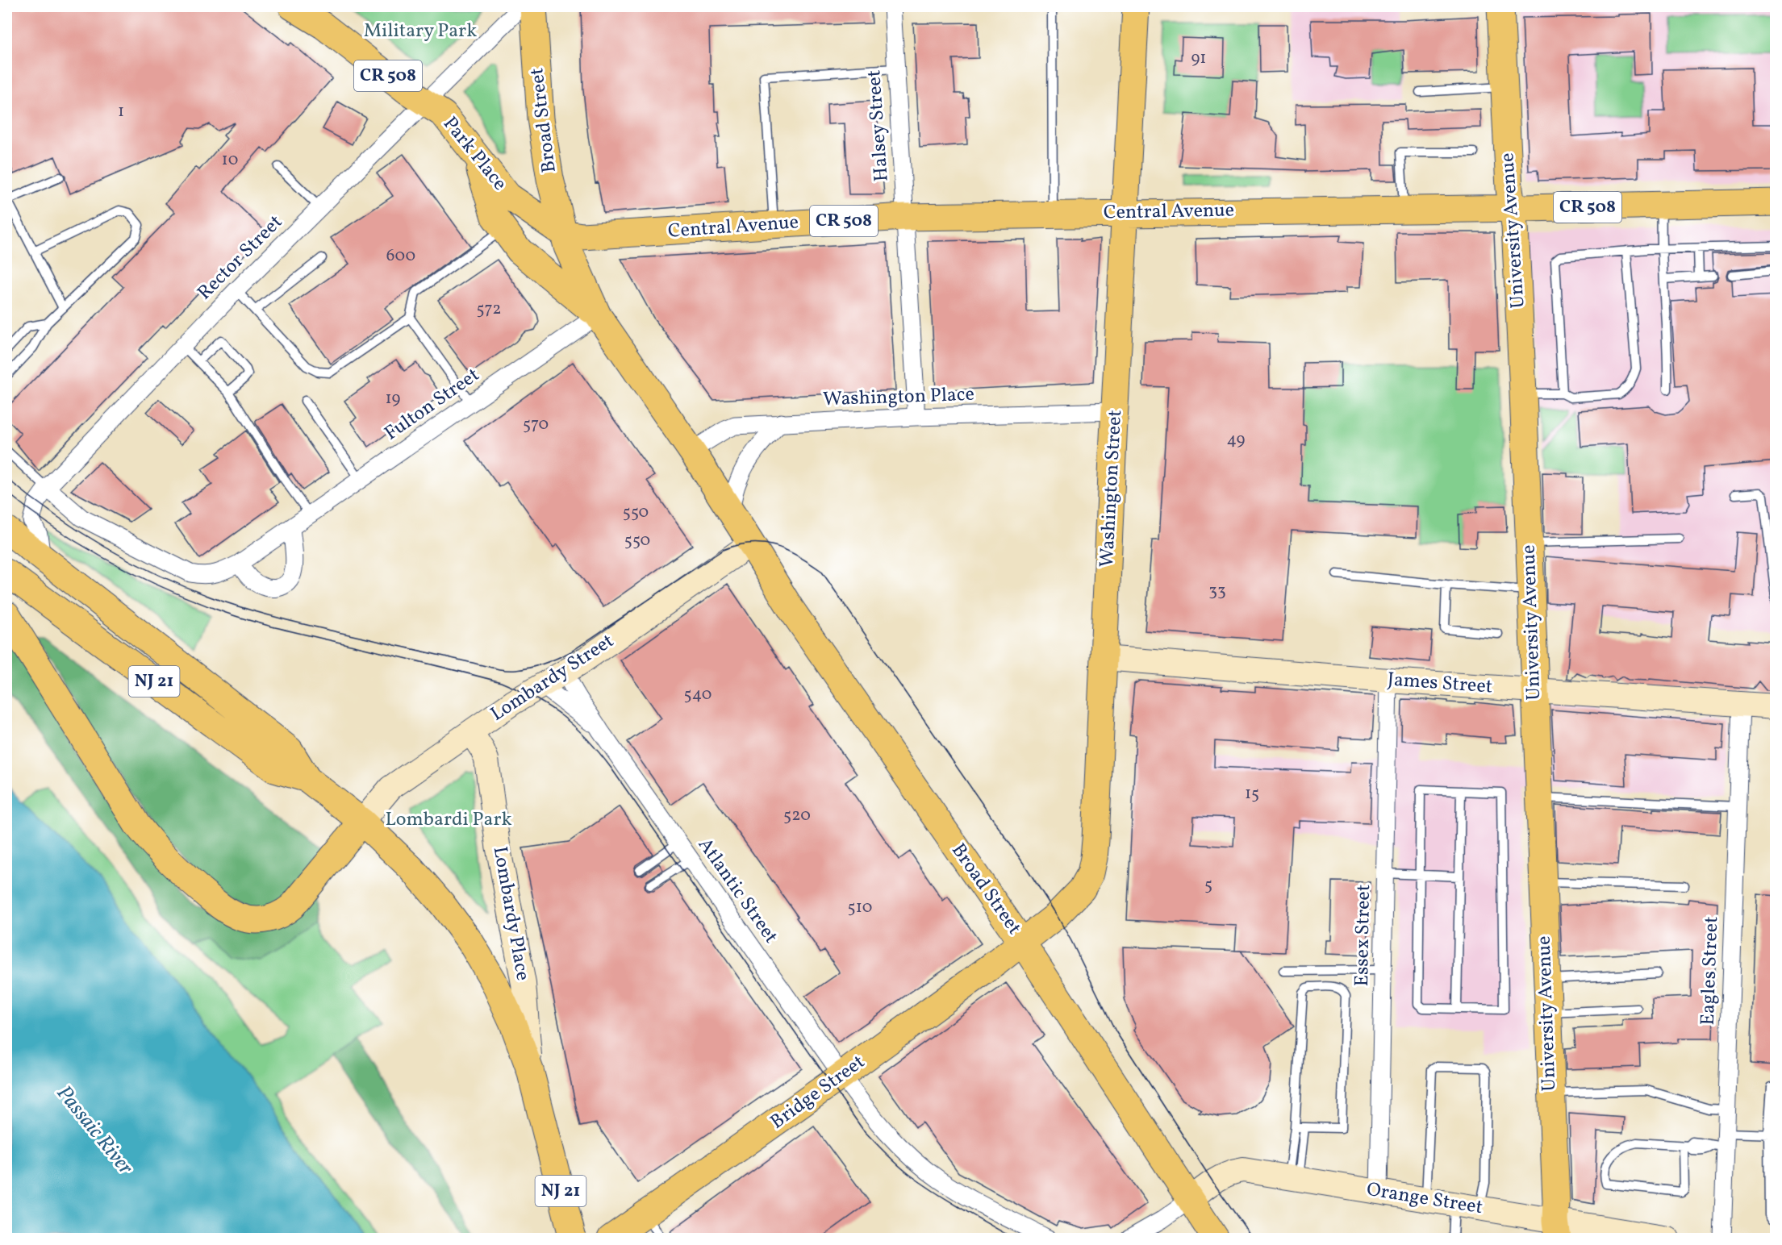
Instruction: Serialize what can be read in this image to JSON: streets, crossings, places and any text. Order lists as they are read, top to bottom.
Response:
{
  "streets": {
    "main road": [
      "CR 508",
      "Broad Street",
      "Park Place",
      "Central Avenue",
      "University Avenue",
      "Washington Street",
      "NJ 21",
      "Bridge Street"
    ],
    "street": [
      "Halsey Street",
      "Rector Street",
      "Washington Place",
      "Fulton Street",
      "Lombardy Street",
      "James Street",
      "Atlantic Street",
      "Lombardy Place",
      "Essex Street",
      "Eagles Street",
      "Orange Street"
    ]
  },
  "crossings": [
    ["Broad Street", "Park Place"],
    ["Broad Street", "Central Avenue"],
    ["Broad Street", "Washington Place"],
    ["Broad Street", "Fulton Street"],
    ["Broad Street", "Washington Street"],
    ["Broad Street", "Lombardy Street"],
    ["Broad Street", "Bridge Street"],
    ["Broad Street", "Orange Street"],
    ["Halsey Street", "Central Avenue"],
    ["Halsey Street", "Washington Place"],
    ["Park Place", "Central Avenue"],
    ["Park Place", "Rector Street"],
    ["Central Avenue", "University Avenue"],
    ["Central Avenue", "Washington Street"],
    ["University Avenue", "James Street"],
    ["University Avenue", "Orange Street"],
    ["Rector Street", "Fulton Street"],
    ["Rector Street", "NJ 21"],
    ["Washington Place", "Washington Street"],
    ["Washington Street", "James Street"],
    ["Washington Street", "Bridge Street"],
    ["Lombardy Street", "NJ 21"],
    ["Lombardy Street", "Atlantic Street"],
    ["Lombardy Street", "Lombardy Place"],
    ["NJ 21", "Lombardy Place"],
    ["James Street", "Essex Street"],
    ["James Street", "Eagles Street"],
    ["Atlantic Street", "Bridge Street"],
    ["Essex Street", "Orange Street"]
  ],
  "water": ["Passaic River"],
  "parks": ["Military Park", "Lombardi Park"],
  "house_numbers": [
    "91",
    "1",
    "10",
    "600",
    "572",
    "19",
    "570",
    "49",
    "550",
    "550",
    "33",
    "540",
    "15",
    "520",
    "5",
    "510"
  ]
}
